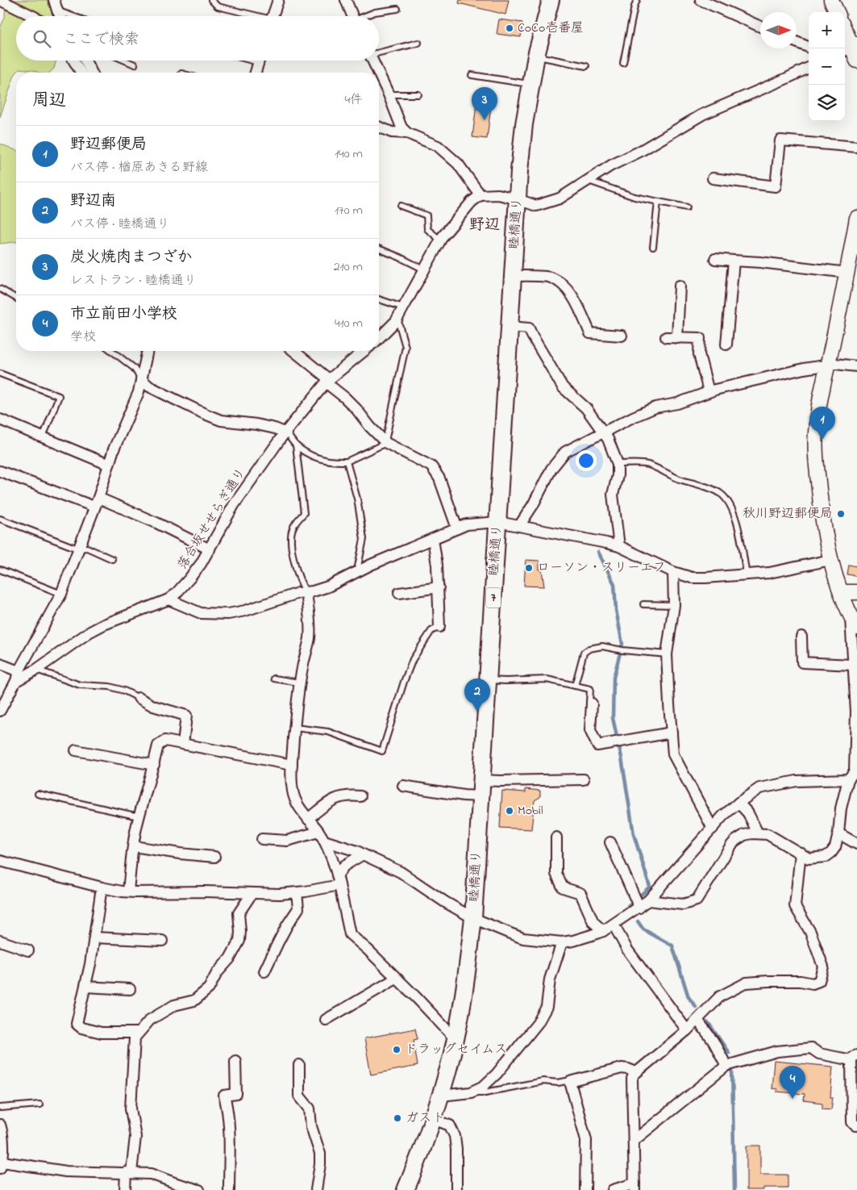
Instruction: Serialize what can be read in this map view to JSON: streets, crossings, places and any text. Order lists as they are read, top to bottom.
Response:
{
  "streets": {
    "main road": ["睦橋通り", "7"],
    "street": ["落合坂せせらぎ通り"]
  },
  "districts": ["野辺"],
  "places": [
    "CoCo壱番屋",
    "秋川野辺郵便局",
    "ローソン・スリーエフ",
    "Mobil",
    "ドラッグセイムス",
    "ガスト"
  ],
  "north": "right",
  "page": {
    "map_buttons": ["+", "−"],
    "search": "ここで検索",
    "heading": ["周辺", "4件"],
    "pins": [
      "3",
      "1",
      "2",
      "4"
    ],
    "list": [
      {
        "mark": "1",
        "name": "野辺郵便局",
        "note": "バス停 · 楢原あきる野線",
        "value": "140 m"
      },
      {
        "mark": "2",
        "name": "野辺南",
        "note": "バス停 · 睦橋通り",
        "value": "170 m"
      },
      {
        "mark": "3",
        "name": "炭火焼肉まつざか",
        "note": "レストラン · 睦橋通り",
        "value": "210 m"
      },
      {
        "mark": "4",
        "name": "市立前田小学校",
        "note": "学校",
        "value": "410 m"
      }
    ]
  }
}
